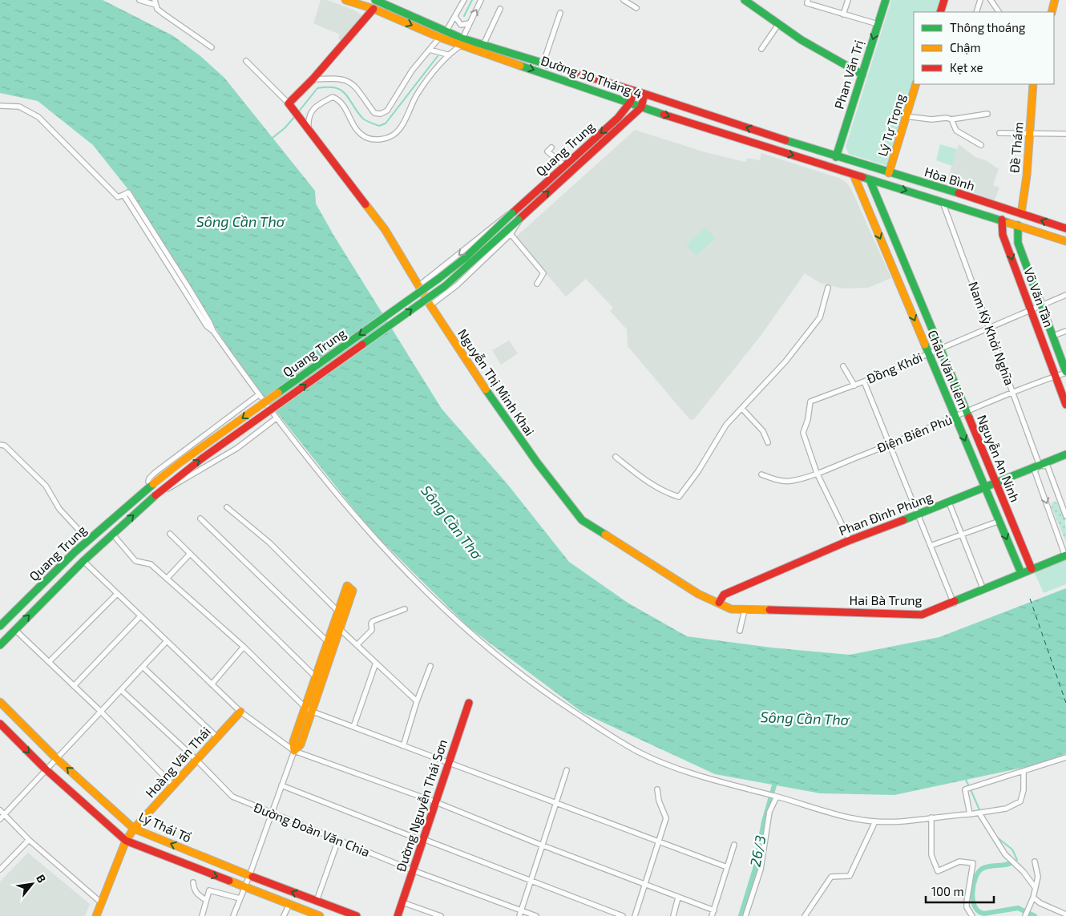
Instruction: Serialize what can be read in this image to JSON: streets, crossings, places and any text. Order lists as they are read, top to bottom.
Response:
{
  "streets": {
    "street": [
      "Phan Văn Trị",
      "Đường 30 Tháng 4",
      "Lý Tự Trọng",
      "Đề Thám",
      "Quang Trung",
      "Hòa Bình",
      "Võ Văn Tần",
      "Nam Kỳ Khởi Nghĩa",
      "Đồng Khởi",
      "Châu Văn Liêm",
      "Nguyễn Thị Minh Khai",
      "Điện Biên Phủ",
      "Nguyễn An Ninh",
      "Phan Đình Phùng",
      "Hai Bà Trưng",
      "Hoàng Văn Thái",
      "Đường Nguyễn Thái Sơn",
      "Lý Thái Tổ",
      "Đường Đoàn Văn Chia"
    ]
  },
  "crossings": [
    ["Phan Văn Trị", "Đường 30 Tháng 4"],
    ["Phan Văn Trị", "Hòa Bình"],
    ["Đường 30 Tháng 4", "Quang Trung"],
    ["Đường 30 Tháng 4", "Hòa Bình"],
    ["Lý Tự Trọng", "Hòa Bình"],
    ["Đề Thám", "Hòa Bình"],
    ["Đề Thám", "Đồng Khởi"],
    ["Đề Thám", "Điện Biên Phủ"],
    ["Quang Trung", "Nguyễn Thị Minh Khai"],
    ["Hòa Bình", "Võ Văn Tần"],
    ["Hòa Bình", "Nam Kỳ Khởi Nghĩa"],
    ["Hòa Bình", "Châu Văn Liêm"],
    ["Hòa Bình", "Nguyễn An Ninh"],
    ["Võ Văn Tần", "Đồng Khởi"],
    ["Võ Văn Tần", "Điện Biên Phủ"],
    ["Nam Kỳ Khởi Nghĩa", "Đồng Khởi"],
    ["Nam Kỳ Khởi Nghĩa", "Điện Biên Phủ"],
    ["Nam Kỳ Khởi Nghĩa", "Phan Đình Phùng"],
    ["Đồng Khởi", "Châu Văn Liêm"],
    ["Đồng Khởi", "Điện Biên Phủ"],
    ["Đồng Khởi", "Nguyễn An Ninh"],
    ["Châu Văn Liêm", "Điện Biên Phủ"],
    ["Châu Văn Liêm", "Phan Đình Phùng"],
    ["Châu Văn Liêm", "Hai Bà Trưng"],
    ["Nguyễn Thị Minh Khai", "Phan Đình Phùng"],
    ["Nguyễn Thị Minh Khai", "Hai Bà Trưng"],
    ["Điện Biên Phủ", "Nguyễn An Ninh"],
    ["Nguyễn An Ninh", "Phan Đình Phùng"],
    ["Nguyễn An Ninh", "Hai Bà Trưng"],
    ["Phan Đình Phùng", "Hai Bà Trưng"],
    ["Hoàng Văn Thái", "Lý Thái Tổ"],
    ["Hoàng Văn Thái", "Đường Đoàn Văn Chia"],
    ["Đường Nguyễn Thái Sơn", "Đường Đoàn Văn Chia"]
  ],
  "one_way": ["Võ Văn Tần"],
  "water": ["Sông Cần Thơ", "26/3"],
  "legend": ["Thông thoáng", "Chậm", "Kẹt xe"],
  "scale_bar": "100 m",
  "north": "top right"
}
